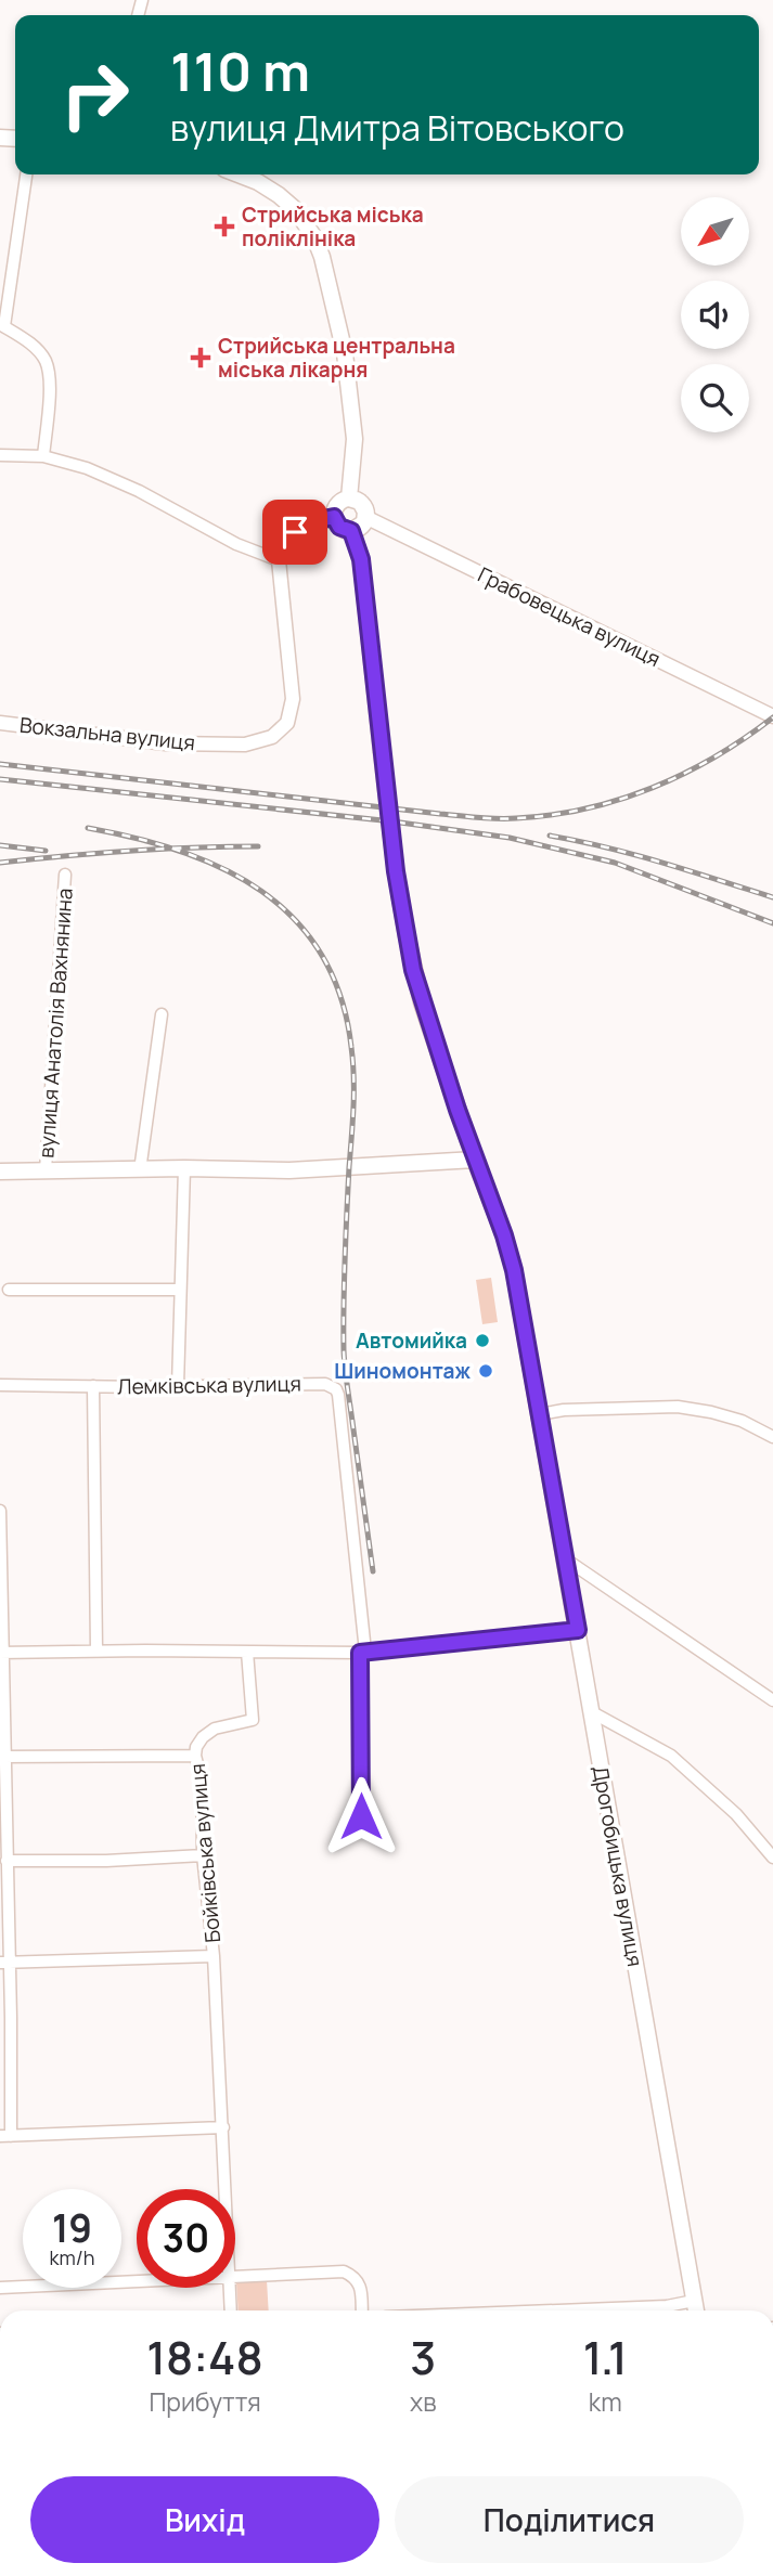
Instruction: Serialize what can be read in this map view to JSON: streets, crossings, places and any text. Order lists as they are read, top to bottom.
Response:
{
  "streets": {
    "main road": ["Дрогобицька вулиця"],
    "street": [
      "Грабовецька вулиця",
      "Вокзальна вулиця",
      "вулиця Анатолія Вахнянина",
      "Лемківська вулиця",
      "Бойківська вулиця"
    ]
  },
  "crossings": [
    ["Грабовецька вулиця", "Дрогобицька вулиця"]
  ],
  "places": {
    "health": ["Стрийська міська поліклініка", "Стрийська центральна міська лікарня"],
    "other": ["Автомийка", "Шиномонтаж"]
  },
  "north": "bottom left",
  "page": {
    "turn": ["110 m", "вулиця Дмитра Вітовського"],
    "speed": "19 km/h",
    "limit": "30",
    "eta": [
      "18:48",
      "Прибуття",
      "3",
      "хв",
      "1.1",
      "km"
    ],
    "buttons": ["Вихід", "Поділитися"]
  }
}
